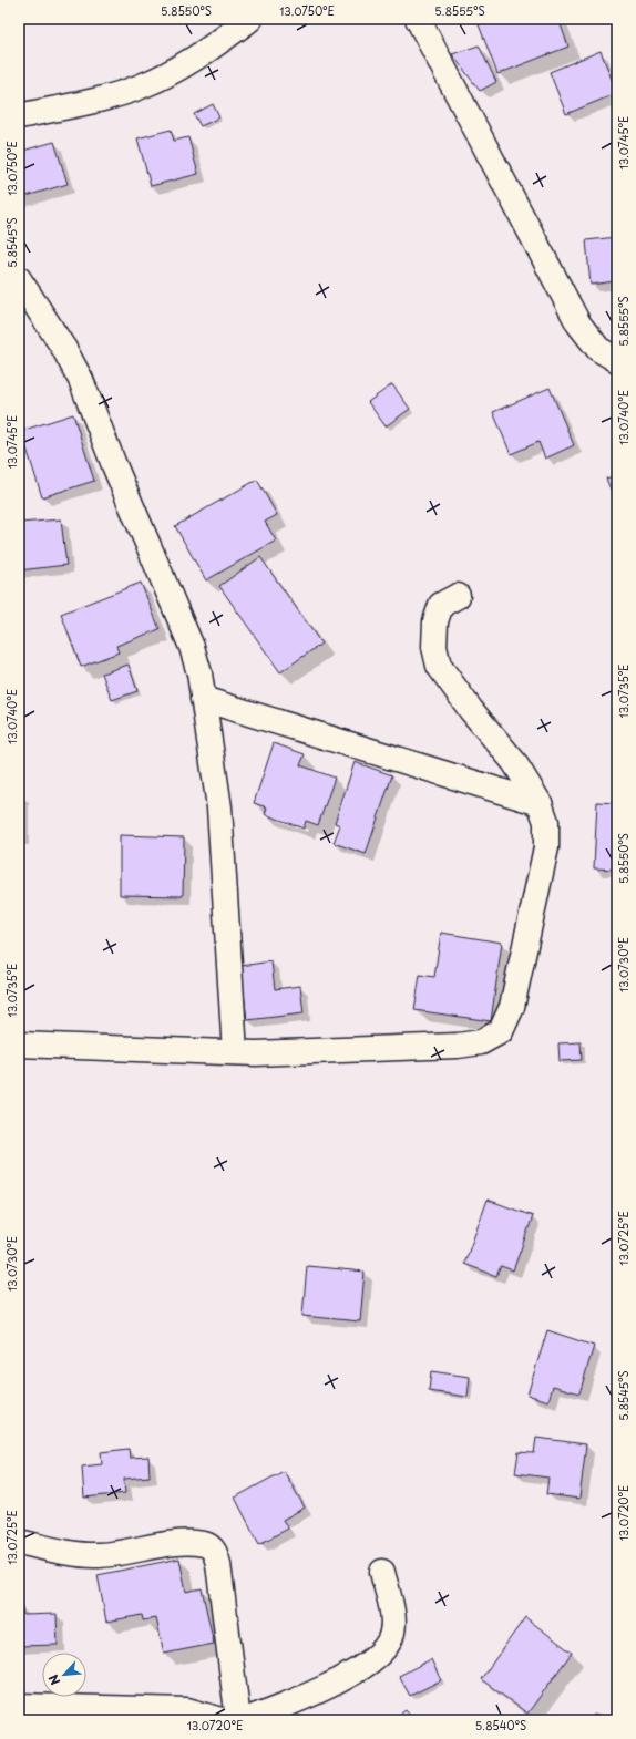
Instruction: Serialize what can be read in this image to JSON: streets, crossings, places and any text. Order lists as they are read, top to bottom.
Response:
{
  "north": "bottom left",
  "coordinates": [
    "5.8550°S",
    "13.0750°E",
    "5.8555°S",
    "13.0745°E",
    "5.8545°S",
    "13.0740°E",
    "13.0735°E",
    "13.0730°E",
    "13.0725°E",
    "13.0720°E",
    "5.8540°S"
  ]
}
